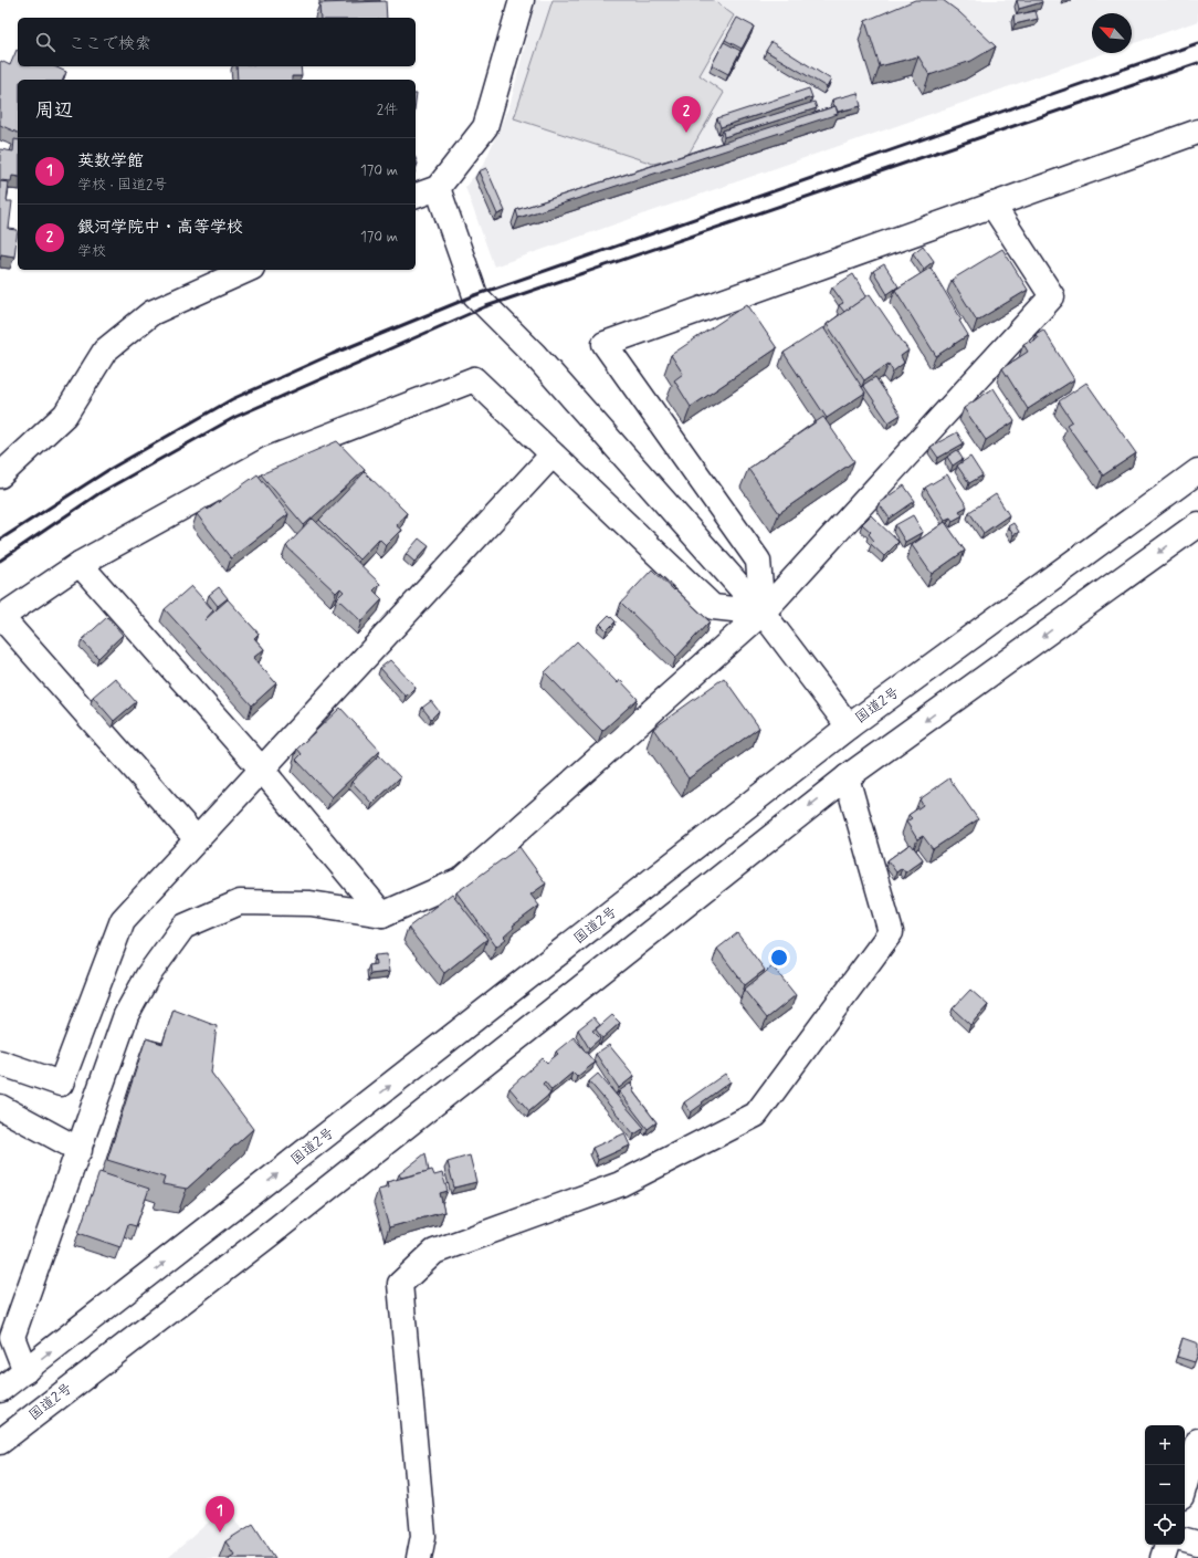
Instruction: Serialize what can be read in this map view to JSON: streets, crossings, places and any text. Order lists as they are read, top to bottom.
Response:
{
  "streets": {
    "main road": ["国道2号"]
  },
  "north": "top left",
  "page": {
    "search": "ここで検索",
    "heading": ["周辺", "2件"],
    "pins": ["2", "1"],
    "list": [
      {
        "mark": "1",
        "name": "英数学館",
        "note": "学校 · 国道2号",
        "value": "170 m"
      },
      {
        "mark": "2",
        "name": "銀河学院中・高等学校",
        "note": "学校",
        "value": "170 m"
      }
    ],
    "map_buttons": ["+", "−"]
  }
}
